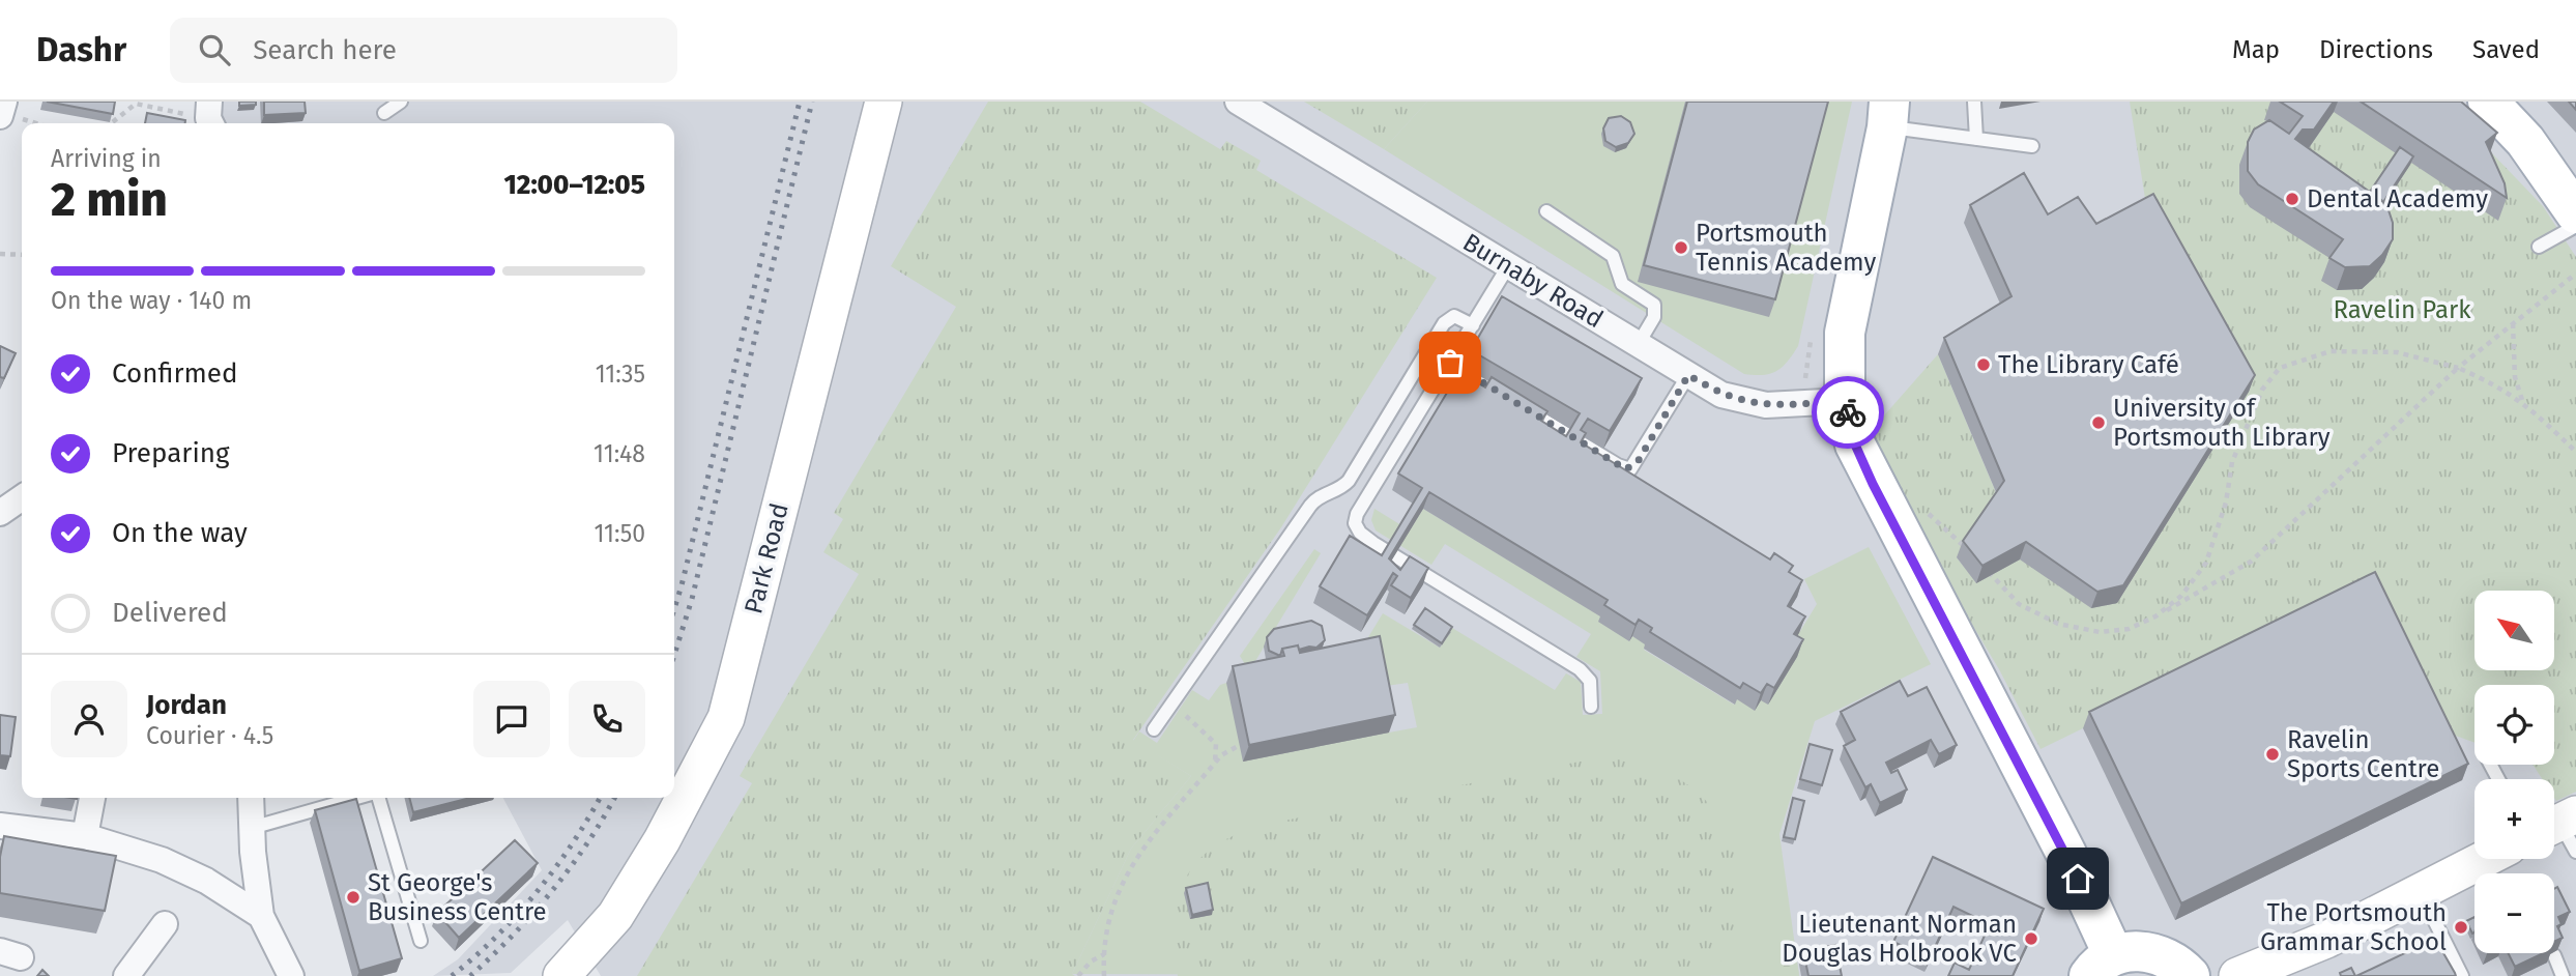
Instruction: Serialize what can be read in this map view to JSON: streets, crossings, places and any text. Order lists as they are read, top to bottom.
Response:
{
  "streets": {
    "street": ["Burnaby Road", "Park Road"]
  },
  "parks": ["Ravelin Park"],
  "places": [
    "Dental Academy",
    "Portsmouth Tennis Academy",
    "The Library Café",
    "University of Portsmouth Library",
    "Ravelin Sports Centre",
    "St George's Business Centre",
    "The Portsmouth Grammar School",
    "Lieutenant Norman Douglas Holbrook VC"
  ],
  "north": "top left",
  "page": {
    "header": "Dashr",
    "search": "Search here",
    "nav": ["Map", "Directions", "Saved"],
    "heading": ["2 min", "Arriving in", "12:00–12:05"],
    "panel": ["Jordan", "Courier · 4.5"],
    "bar": "On the way · 140 m",
    "list": [
      ["Confirmed", "11:35"],
      ["Preparing", "11:48"],
      ["On the way", "11:50"],
      "Delivered"
    ],
    "map_buttons": ["+", "−"]
  }
}
